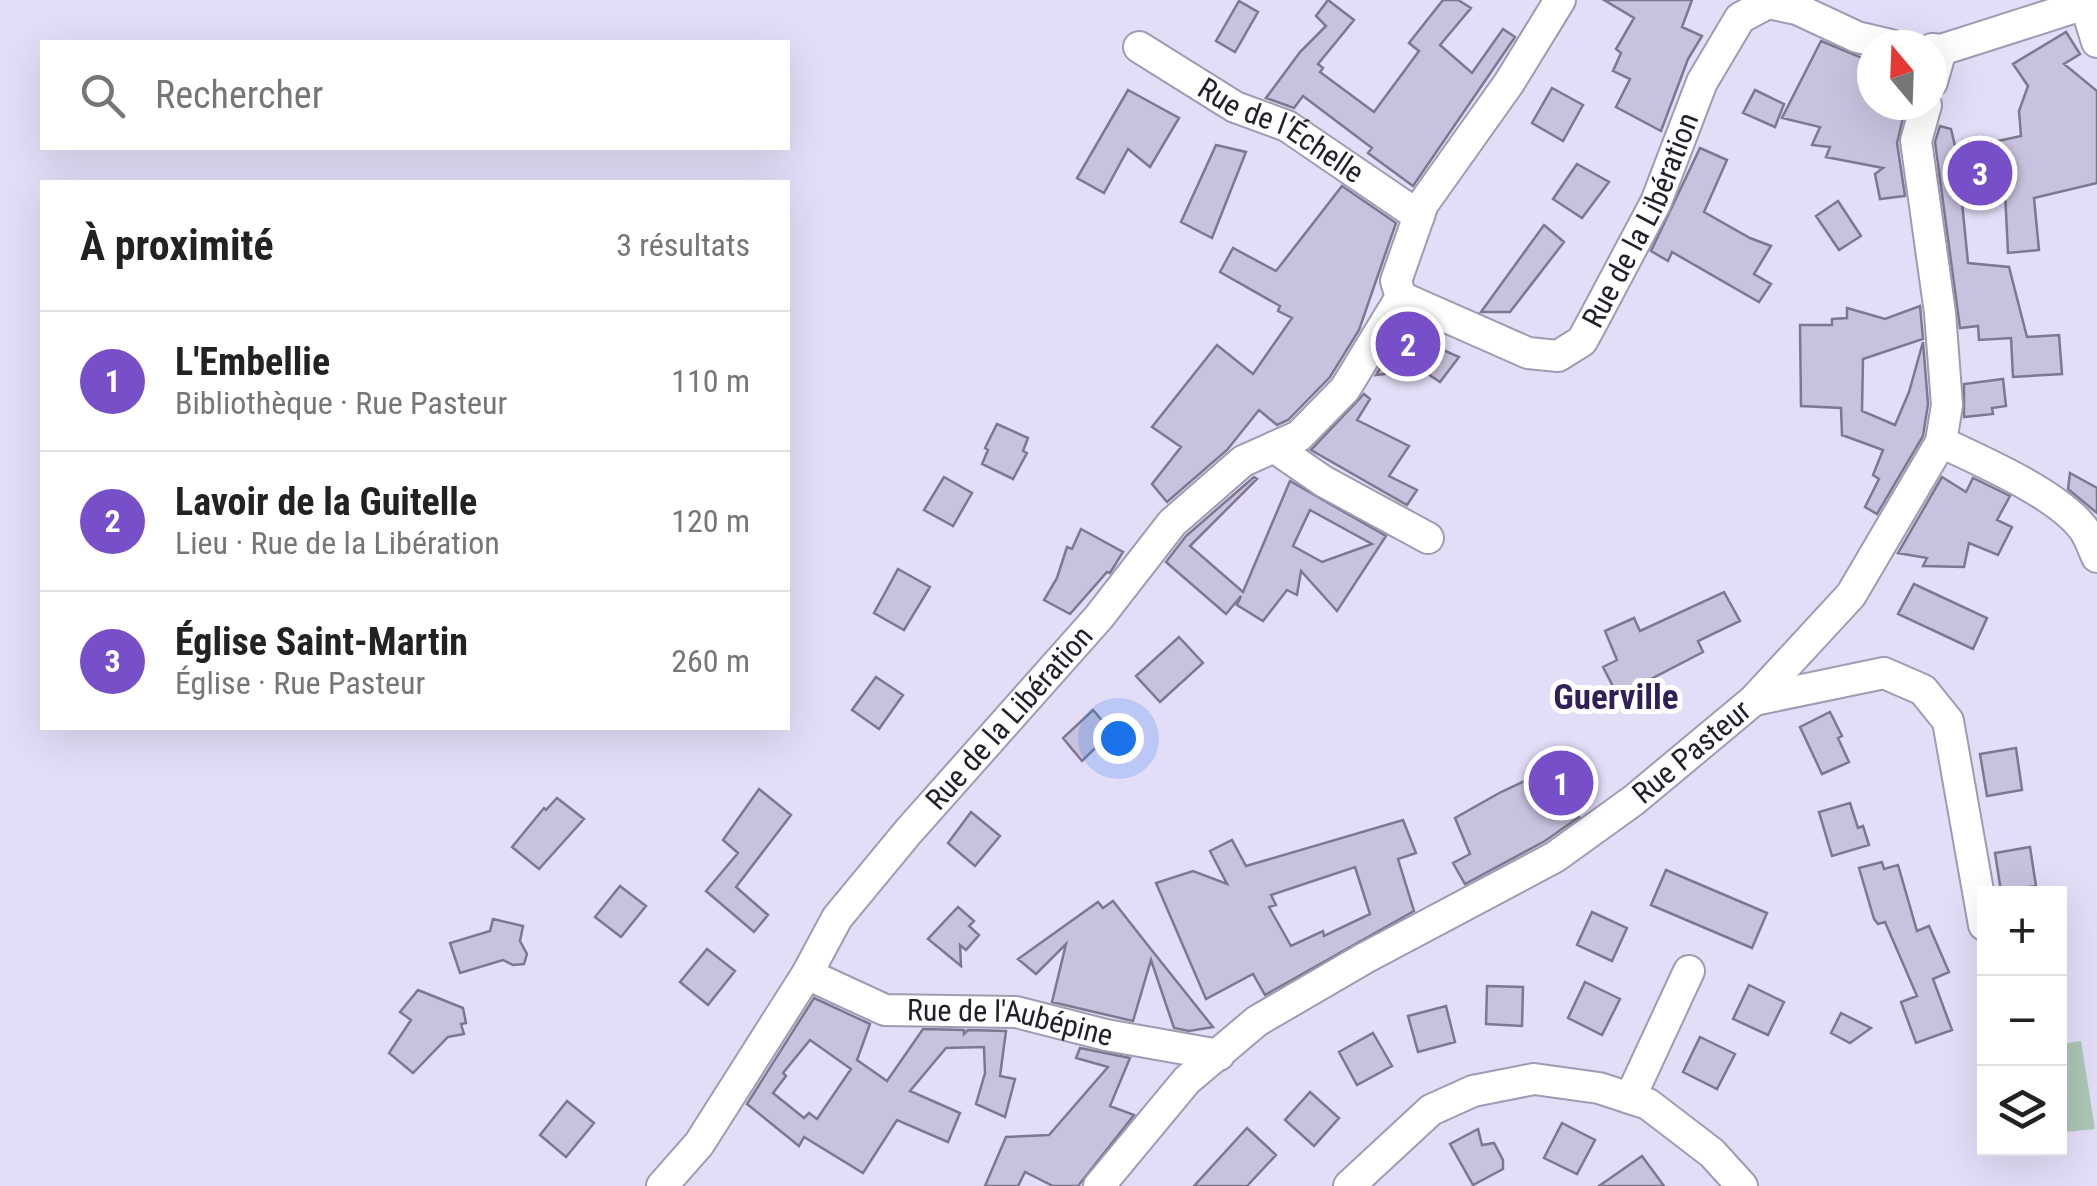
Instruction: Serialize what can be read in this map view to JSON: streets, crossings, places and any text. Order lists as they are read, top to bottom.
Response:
{
  "streets": {
    "street": [
      "Rue de l'Échelle",
      "Rue de la Libération",
      "Rue Pasteur",
      "Rue de l'Aubépine"
    ]
  },
  "crossings": [
    ["Rue de l'Échelle", "Rue de la Libération"],
    ["Rue de la Libération", "Rue de l'Aubépine"],
    ["Rue Pasteur", "Rue de l'Aubépine"]
  ],
  "districts": ["Guerville"],
  "north": "top",
  "page": {
    "search": "Rechercher",
    "pins": ["3", "2", "1"],
    "heading": ["À proximité", "3 résultats"],
    "list": [
      {
        "mark": "1",
        "name": "L'Embellie",
        "note": "Bibliothèque · Rue Pasteur",
        "value": "110 m"
      },
      {
        "mark": "2",
        "name": "Lavoir de la Guitelle",
        "note": "Lieu · Rue de la Libération",
        "value": "120 m"
      },
      {
        "mark": "3",
        "name": "Église Saint-Martin",
        "note": "Église · Rue Pasteur",
        "value": "260 m"
      }
    ],
    "map_buttons": ["+", "−"]
  }
}
